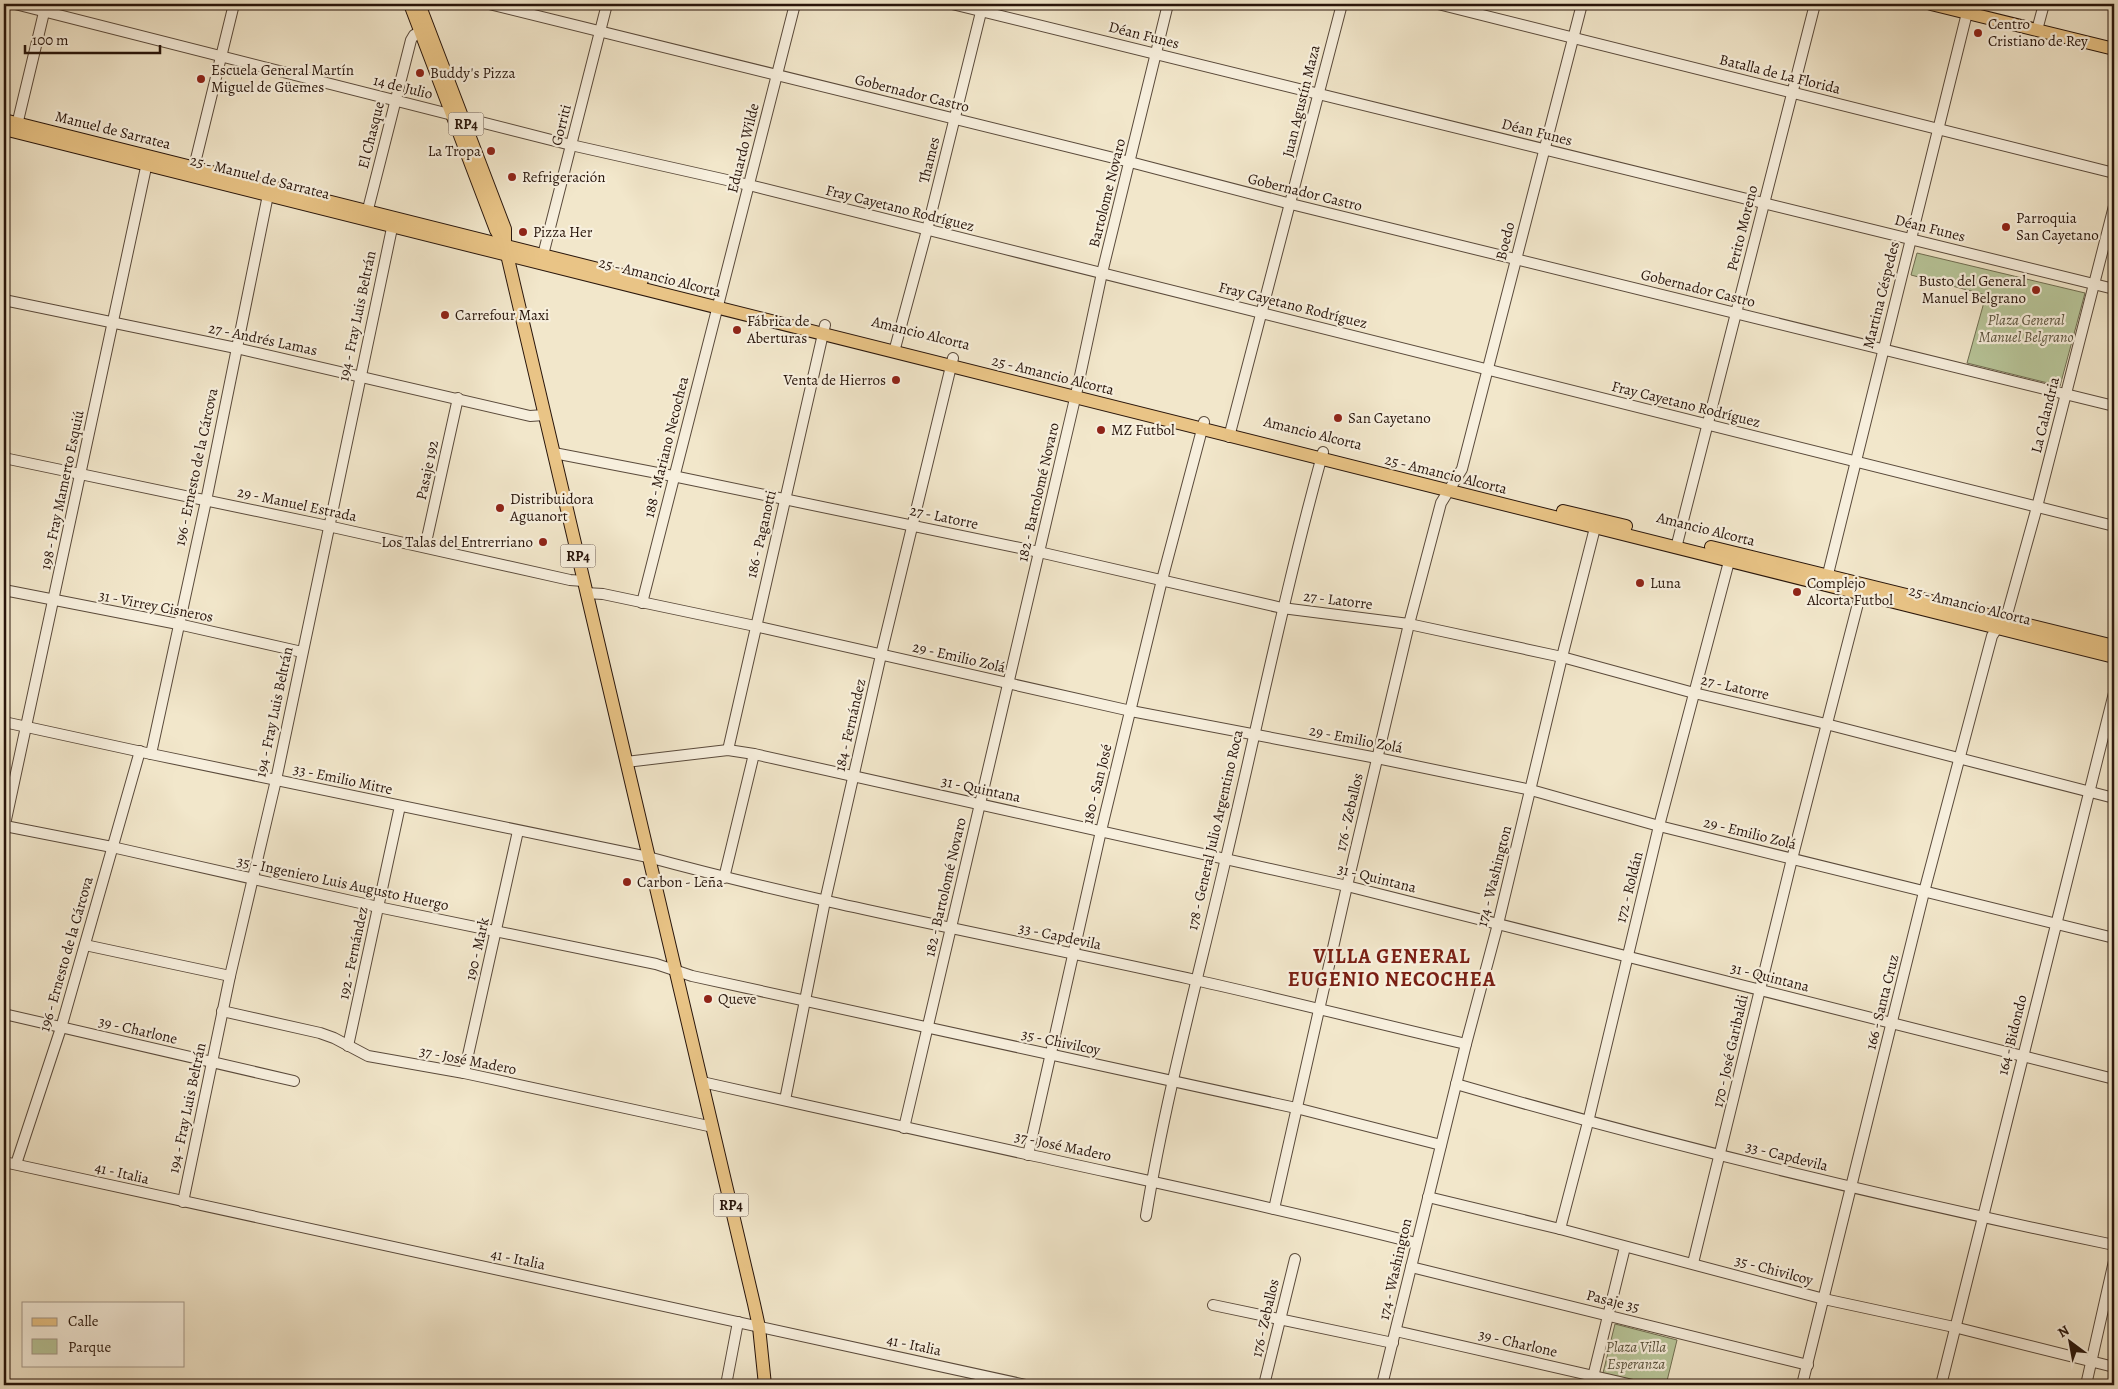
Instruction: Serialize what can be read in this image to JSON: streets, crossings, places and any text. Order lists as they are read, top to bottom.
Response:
{
  "streets": {
    "main road": [
      "RP4",
      "Manuel de Sarratea",
      "25 - Manuel de Sarratea",
      "25 - Amancio Alcorta",
      "Amancio Alcorta"
    ],
    "street": [
      "Déan Funes",
      "Batalla de La Florida",
      "14 de Julio",
      "Gobernador Castro",
      "Juan Agustín Maza",
      "Gorriti",
      "El Chasque",
      "Eduardo Wilde",
      "Thames",
      "Bartolome Novaro",
      "Fray Cayetano Rodríguez",
      "Perito Moreno",
      "Boedo",
      "Martina Céspedes",
      "194 - Fray Luis Beltrán",
      "27 - Andrés Lamas",
      "La Calandria",
      "188 - Mariano Necochea",
      "196 - Ernesto de la Cárcova",
      "Pasaje 192",
      "198 - Fray Mamerto Esquiú",
      "182 - Bartolomé Novaro",
      "29 - Manuel Estrada",
      "27 - Latorre",
      "186 - Paganotti",
      "31 - Virrey Cisneros",
      "29 - Emilio Zolá",
      "184 - Fernández",
      "33 - Emilio Mitre",
      "180 - San José",
      "31 - Quintana",
      "176 - Zeballos",
      "178 - General Julio Argentino Roca",
      "174 - Washington",
      "35 - Ingeniero Luis Augusto Huergo",
      "172 - Roldán",
      "33 - Capdevila",
      "190 - Mark",
      "192 - Fernández",
      "166 - Santa Cruz",
      "39 - Charlone",
      "164 - Bidondo",
      "35 - Chivilcoy",
      "170 - José Garibaldi",
      "37 - José Madero",
      "41 - Italia",
      "Pasaje 35"
    ]
  },
  "crossings": [
    ["Déan Funes", "Juan Agustín Maza"],
    ["Déan Funes", "Thames"],
    ["Déan Funes", "Bartolome Novaro"],
    ["Déan Funes", "Perito Moreno"],
    ["Déan Funes", "Boedo"],
    ["Déan Funes", "Martina Céspedes"],
    ["Déan Funes", "La Calandria"],
    ["Batalla de La Florida", "Perito Moreno"],
    ["Batalla de La Florida", "Boedo"],
    ["Batalla de La Florida", "Martina Céspedes"],
    ["14 de Julio", "RP4"],
    ["14 de Julio", "El Chasque"],
    ["14 de Julio", "Fray Cayetano Rodríguez"],
    ["Gobernador Castro", "Juan Agustín Maza"],
    ["Gobernador Castro", "Gorriti"],
    ["Gobernador Castro", "Eduardo Wilde"],
    ["Gobernador Castro", "Thames"],
    ["Gobernador Castro", "Bartolome Novaro"],
    ["Gobernador Castro", "Perito Moreno"],
    ["Gobernador Castro", "Boedo"],
    ["Gobernador Castro", "Martina Céspedes"],
    ["Gobernador Castro", "La Calandria"],
    ["Juan Agustín Maza", "Fray Cayetano Rodríguez"],
    ["Juan Agustín Maza", "Amancio Alcorta"],
    ["RP4", "Manuel de Sarratea"],
    ["RP4", "El Chasque"],
    ["RP4", "Fray Cayetano Rodríguez"],
    ["RP4", "25 - Amancio Alcorta"],
    ["RP4", "27 - Andrés Lamas"],
    ["RP4", "29 - Manuel Estrada"],
    ["RP4", "27 - Latorre"],
    ["RP4", "29 - Emilio Zolá"],
    ["RP4", "33 - Emilio Mitre"],
    ["RP4", "31 - Quintana"],
    ["RP4", "35 - Ingeniero Luis Augusto Huergo"],
    ["RP4", "33 - Capdevila"],
    ["RP4", "35 - Chivilcoy"],
    ["RP4", "37 - José Madero"],
    ["RP4", "41 - Italia"],
    ["Gorriti", "Fray Cayetano Rodríguez"],
    ["Manuel de Sarratea", "El Chasque"],
    ["Manuel de Sarratea", "25 - Manuel de Sarratea"],
    ["Manuel de Sarratea", "25 - Amancio Alcorta"],
    ["Manuel de Sarratea", "196 - Ernesto de la Cárcova"],
    ["Manuel de Sarratea", "198 - Fray Mamerto Esquiú"],
    ["Eduardo Wilde", "Fray Cayetano Rodríguez"],
    ["Eduardo Wilde", "25 - Amancio Alcorta"],
    ["Eduardo Wilde", "188 - Mariano Necochea"],
    ["Thames", "Fray Cayetano Rodríguez"],
    ["Thames", "25 - Amancio Alcorta"],
    ["25 - Manuel de Sarratea", "196 - Ernesto de la Cárcova"],
    ["25 - Manuel de Sarratea", "198 - Fray Mamerto Esquiú"],
    ["Bartolome Novaro", "Fray Cayetano Rodríguez"],
    ["Bartolome Novaro", "25 - Amancio Alcorta"],
    ["Bartolome Novaro", "182 - Bartolomé Novaro"],
    ["Fray Cayetano Rodríguez", "Perito Moreno"],
    ["Fray Cayetano Rodríguez", "Boedo"],
    ["Fray Cayetano Rodríguez", "Martina Céspedes"],
    ["Fray Cayetano Rodríguez", "La Calandria"],
    ["Perito Moreno", "Amancio Alcorta"],
    ["Boedo", "Amancio Alcorta"],
    ["Boedo", "176 - Zeballos"],
    ["25 - Amancio Alcorta", "Amancio Alcorta"],
    ["25 - Amancio Alcorta", "La Calandria"],
    ["25 - Amancio Alcorta", "188 - Mariano Necochea"],
    ["25 - Amancio Alcorta", "182 - Bartolomé Novaro"],
    ["25 - Amancio Alcorta", "186 - Paganotti"],
    ["25 - Amancio Alcorta", "184 - Fernández"],
    ["25 - Amancio Alcorta", "180 - San José"],
    ["25 - Amancio Alcorta", "166 - Santa Cruz"],
    ["194 - Fray Luis Beltrán", "27 - Andrés Lamas"],
    ["194 - Fray Luis Beltrán", "29 - Manuel Estrada"],
    ["194 - Fray Luis Beltrán", "31 - Virrey Cisneros"],
    ["194 - Fray Luis Beltrán", "33 - Emilio Mitre"],
    ["194 - Fray Luis Beltrán", "35 - Ingeniero Luis Augusto Huergo"],
    ["194 - Fray Luis Beltrán", "39 - Charlone"],
    ["194 - Fray Luis Beltrán", "37 - José Madero"],
    ["194 - Fray Luis Beltrán", "41 - Italia"],
    ["Amancio Alcorta", "180 - San José"],
    ["Amancio Alcorta", "176 - Zeballos"],
    ["Amancio Alcorta", "178 - General Julio Argentino Roca"],
    ["Amancio Alcorta", "174 - Washington"],
    ["Amancio Alcorta", "172 - Roldán"],
    ["27 - Andrés Lamas", "196 - Ernesto de la Cárcova"],
    ["27 - Andrés Lamas", "Pasaje 192"],
    ["27 - Andrés Lamas", "198 - Fray Mamerto Esquiú"],
    ["La Calandria", "166 - Santa Cruz"],
    ["188 - Mariano Necochea", "27 - Latorre"],
    ["188 - Mariano Necochea", "29 - Emilio Zolá"],
    ["196 - Ernesto de la Cárcova", "29 - Manuel Estrada"],
    ["196 - Ernesto de la Cárcova", "31 - Virrey Cisneros"],
    ["196 - Ernesto de la Cárcova", "33 - Emilio Mitre"],
    ["196 - Ernesto de la Cárcova", "35 - Ingeniero Luis Augusto Huergo"],
    ["196 - Ernesto de la Cárcova", "39 - Charlone"],
    ["196 - Ernesto de la Cárcova", "41 - Italia"],
    ["Pasaje 192", "29 - Manuel Estrada"],
    ["198 - Fray Mamerto Esquiú", "29 - Manuel Estrada"],
    ["198 - Fray Mamerto Esquiú", "31 - Virrey Cisneros"],
    ["198 - Fray Mamerto Esquiú", "33 - Emilio Mitre"],
    ["198 - Fray Mamerto Esquiú", "35 - Ingeniero Luis Augusto Huergo"],
    ["182 - Bartolomé Novaro", "27 - Latorre"],
    ["182 - Bartolomé Novaro", "29 - Emilio Zolá"],
    ["182 - Bartolomé Novaro", "31 - Quintana"],
    ["182 - Bartolomé Novaro", "33 - Capdevila"],
    ["182 - Bartolomé Novaro", "35 - Chivilcoy"],
    ["182 - Bartolomé Novaro", "37 - José Madero"],
    ["29 - Manuel Estrada", "29 - Emilio Zolá"],
    ["27 - Latorre", "186 - Paganotti"],
    ["27 - Latorre", "184 - Fernández"],
    ["27 - Latorre", "180 - San José"],
    ["27 - Latorre", "176 - Zeballos"],
    ["27 - Latorre", "178 - General Julio Argentino Roca"],
    ["27 - Latorre", "174 - Washington"],
    ["27 - Latorre", "172 - Roldán"],
    ["27 - Latorre", "166 - Santa Cruz"],
    ["27 - Latorre", "164 - Bidondo"],
    ["27 - Latorre", "170 - José Garibaldi"],
    ["186 - Paganotti", "29 - Emilio Zolá"],
    ["186 - Paganotti", "31 - Quintana"],
    ["29 - Emilio Zolá", "184 - Fernández"],
    ["29 - Emilio Zolá", "180 - San José"],
    ["29 - Emilio Zolá", "176 - Zeballos"],
    ["29 - Emilio Zolá", "178 - General Julio Argentino Roca"],
    ["29 - Emilio Zolá", "174 - Washington"],
    ["29 - Emilio Zolá", "172 - Roldán"],
    ["29 - Emilio Zolá", "166 - Santa Cruz"],
    ["29 - Emilio Zolá", "164 - Bidondo"],
    ["29 - Emilio Zolá", "170 - José Garibaldi"],
    ["184 - Fernández", "31 - Quintana"],
    ["184 - Fernández", "33 - Capdevila"],
    ["184 - Fernández", "35 - Chivilcoy"],
    ["184 - Fernández", "37 - José Madero"],
    ["33 - Emilio Mitre", "33 - Capdevila"],
    ["33 - Emilio Mitre", "190 - Mark"],
    ["33 - Emilio Mitre", "192 - Fernández"],
    ["180 - San José", "31 - Quintana"],
    ["180 - San José", "33 - Capdevila"],
    ["180 - San José", "35 - Chivilcoy"],
    ["180 - San José", "37 - José Madero"],
    ["31 - Quintana", "176 - Zeballos"],
    ["31 - Quintana", "178 - General Julio Argentino Roca"],
    ["31 - Quintana", "174 - Washington"],
    ["31 - Quintana", "172 - Roldán"],
    ["31 - Quintana", "166 - Santa Cruz"],
    ["31 - Quintana", "164 - Bidondo"],
    ["31 - Quintana", "170 - José Garibaldi"],
    ["176 - Zeballos", "33 - Capdevila"],
    ["176 - Zeballos", "35 - Chivilcoy"],
    ["176 - Zeballos", "37 - José Madero"],
    ["178 - General Julio Argentino Roca", "33 - Capdevila"],
    ["178 - General Julio Argentino Roca", "35 - Chivilcoy"],
    ["178 - General Julio Argentino Roca", "37 - José Madero"],
    ["174 - Washington", "33 - Capdevila"],
    ["174 - Washington", "39 - Charlone"],
    ["174 - Washington", "35 - Chivilcoy"],
    ["174 - Washington", "37 - José Madero"],
    ["174 - Washington", "Pasaje 35"],
    ["35 - Ingeniero Luis Augusto Huergo", "190 - Mark"],
    ["35 - Ingeniero Luis Augusto Huergo", "192 - Fernández"],
    ["35 - Ingeniero Luis Augusto Huergo", "35 - Chivilcoy"],
    ["172 - Roldán", "33 - Capdevila"],
    ["172 - Roldán", "35 - Chivilcoy"],
    ["33 - Capdevila", "166 - Santa Cruz"],
    ["33 - Capdevila", "164 - Bidondo"],
    ["33 - Capdevila", "170 - José Garibaldi"],
    ["190 - Mark", "37 - José Madero"],
    ["192 - Fernández", "37 - José Madero"],
    ["166 - Santa Cruz", "35 - Chivilcoy"],
    ["166 - Santa Cruz", "Pasaje 35"],
    ["164 - Bidondo", "35 - Chivilcoy"],
    ["35 - Chivilcoy", "170 - José Garibaldi"]
  ],
  "districts": ["VILLA GENERAL EUGENIO NECOCHEA"],
  "parks": ["Plaza General Manuel Belgrano", "Plaza Villa Esperanza"],
  "places": [
    "Centro Cristiano de Rey",
    "Buddy's Pizza",
    "Escuela General Martín Miguel de Güemes",
    "La Tropa",
    "Refrigeración",
    "Parroquia San Cayetano",
    "Pizza Her",
    "Busto del General Manuel Belgrano",
    "Carrefour Maxi",
    "Fábrica de Aberturas",
    "Venta de Hierros",
    "San Cayetano",
    "MZ Futbol",
    "Distribuidora Aguanort",
    "Los Talas del Entrerriano",
    "Luna",
    "Complejo Alcorta Futbol",
    "Carbon - Leña",
    "Queve"
  ],
  "legend": ["Calle", "Parque"],
  "scale_bar": "100 m",
  "north": "top left"
}
